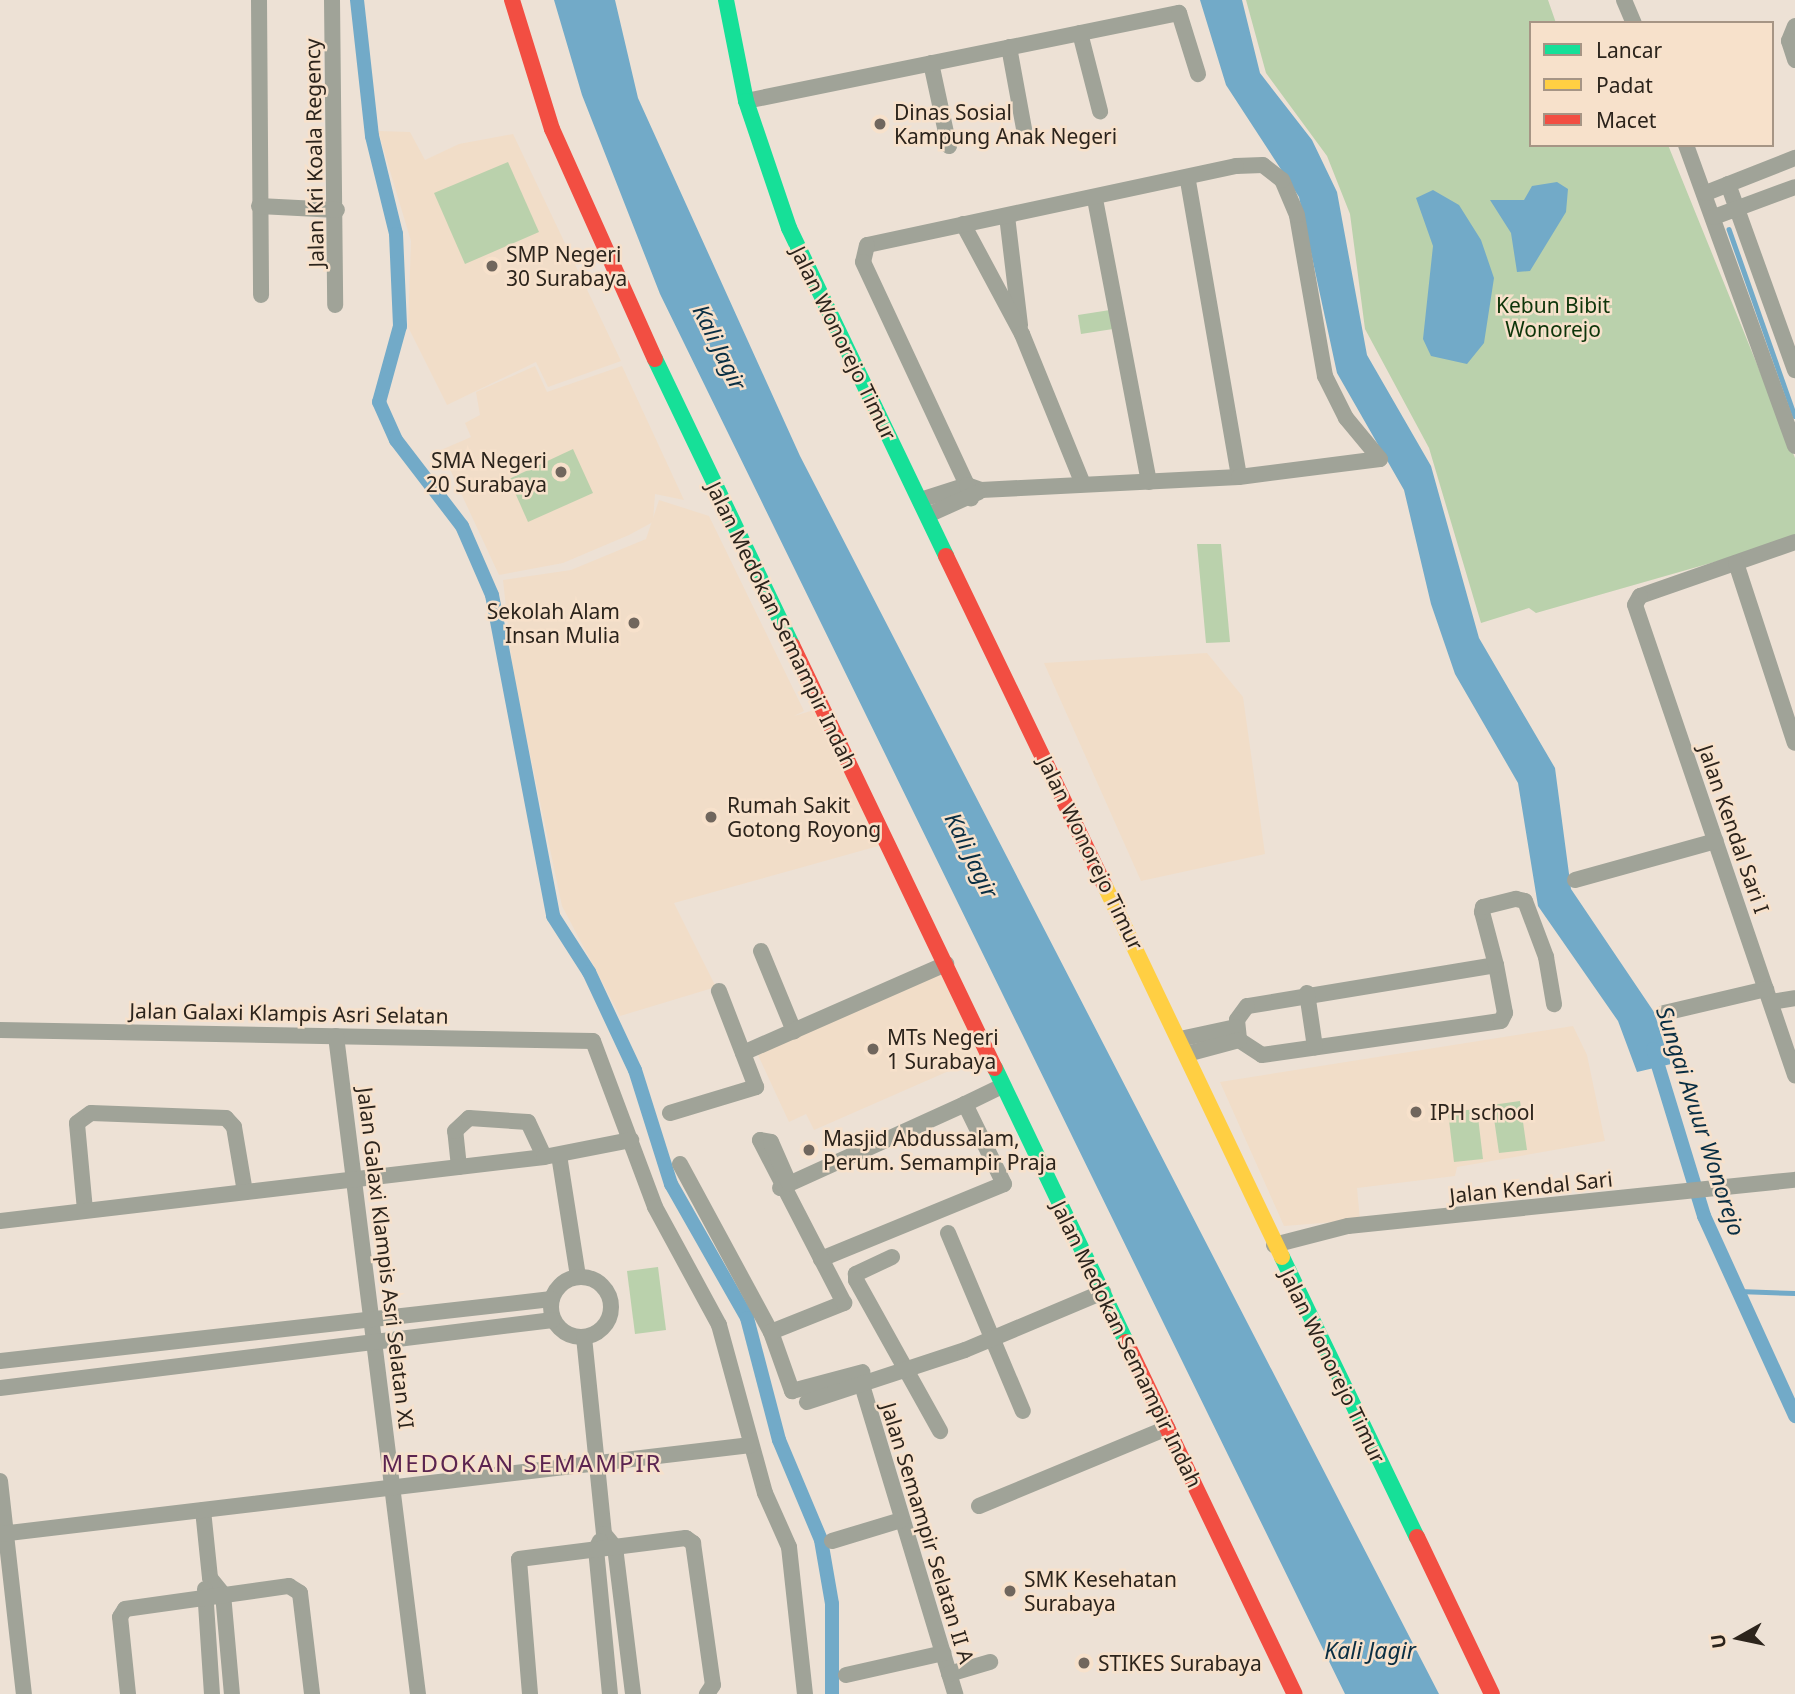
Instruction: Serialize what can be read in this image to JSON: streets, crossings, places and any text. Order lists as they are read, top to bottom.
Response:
{
  "streets": {
    "street": [
      "Jalan Kri Koala Regency",
      "Jalan Wonorejo Timur",
      "Jalan Medokan Semampir Indah",
      "Jalan Kendal Sari I",
      "Jalan Galaxi Klampis Asri Selatan",
      "Jalan Kendal Sari",
      "Jalan Galaxi Klampis Asri Selatan XI",
      "Jalan Semampir Selatan II A"
    ]
  },
  "crossings": [
    ["Jalan Wonorejo Timur", "Jalan Kendal Sari"],
    ["Jalan Galaxi Klampis Asri Selatan", "Jalan Galaxi Klampis Asri Selatan XI"]
  ],
  "districts": ["MEDOKAN SEMAMPIR"],
  "water": ["Kali Jagir", "Sungai Avuur Wonorejo"],
  "parks": ["Kebun Bibit Wonorejo"],
  "places": [
    "Dinas Sosial Kampung Anak Negeri",
    "SMP Negeri 30 Surabaya",
    "SMA Negeri 20 Surabaya",
    "Sekolah Alam Insan Mulia",
    "Rumah Sakit Gotong Royong",
    "MTs Negeri 1 Surabaya",
    "IPH school",
    "Masjid Abdussalam, Perum. Semampir Praja",
    "SMK Kesehatan Surabaya",
    "STIKES Surabaya"
  ],
  "legend": ["Lancar", "Padat", "Macet"],
  "north": "left"
}
